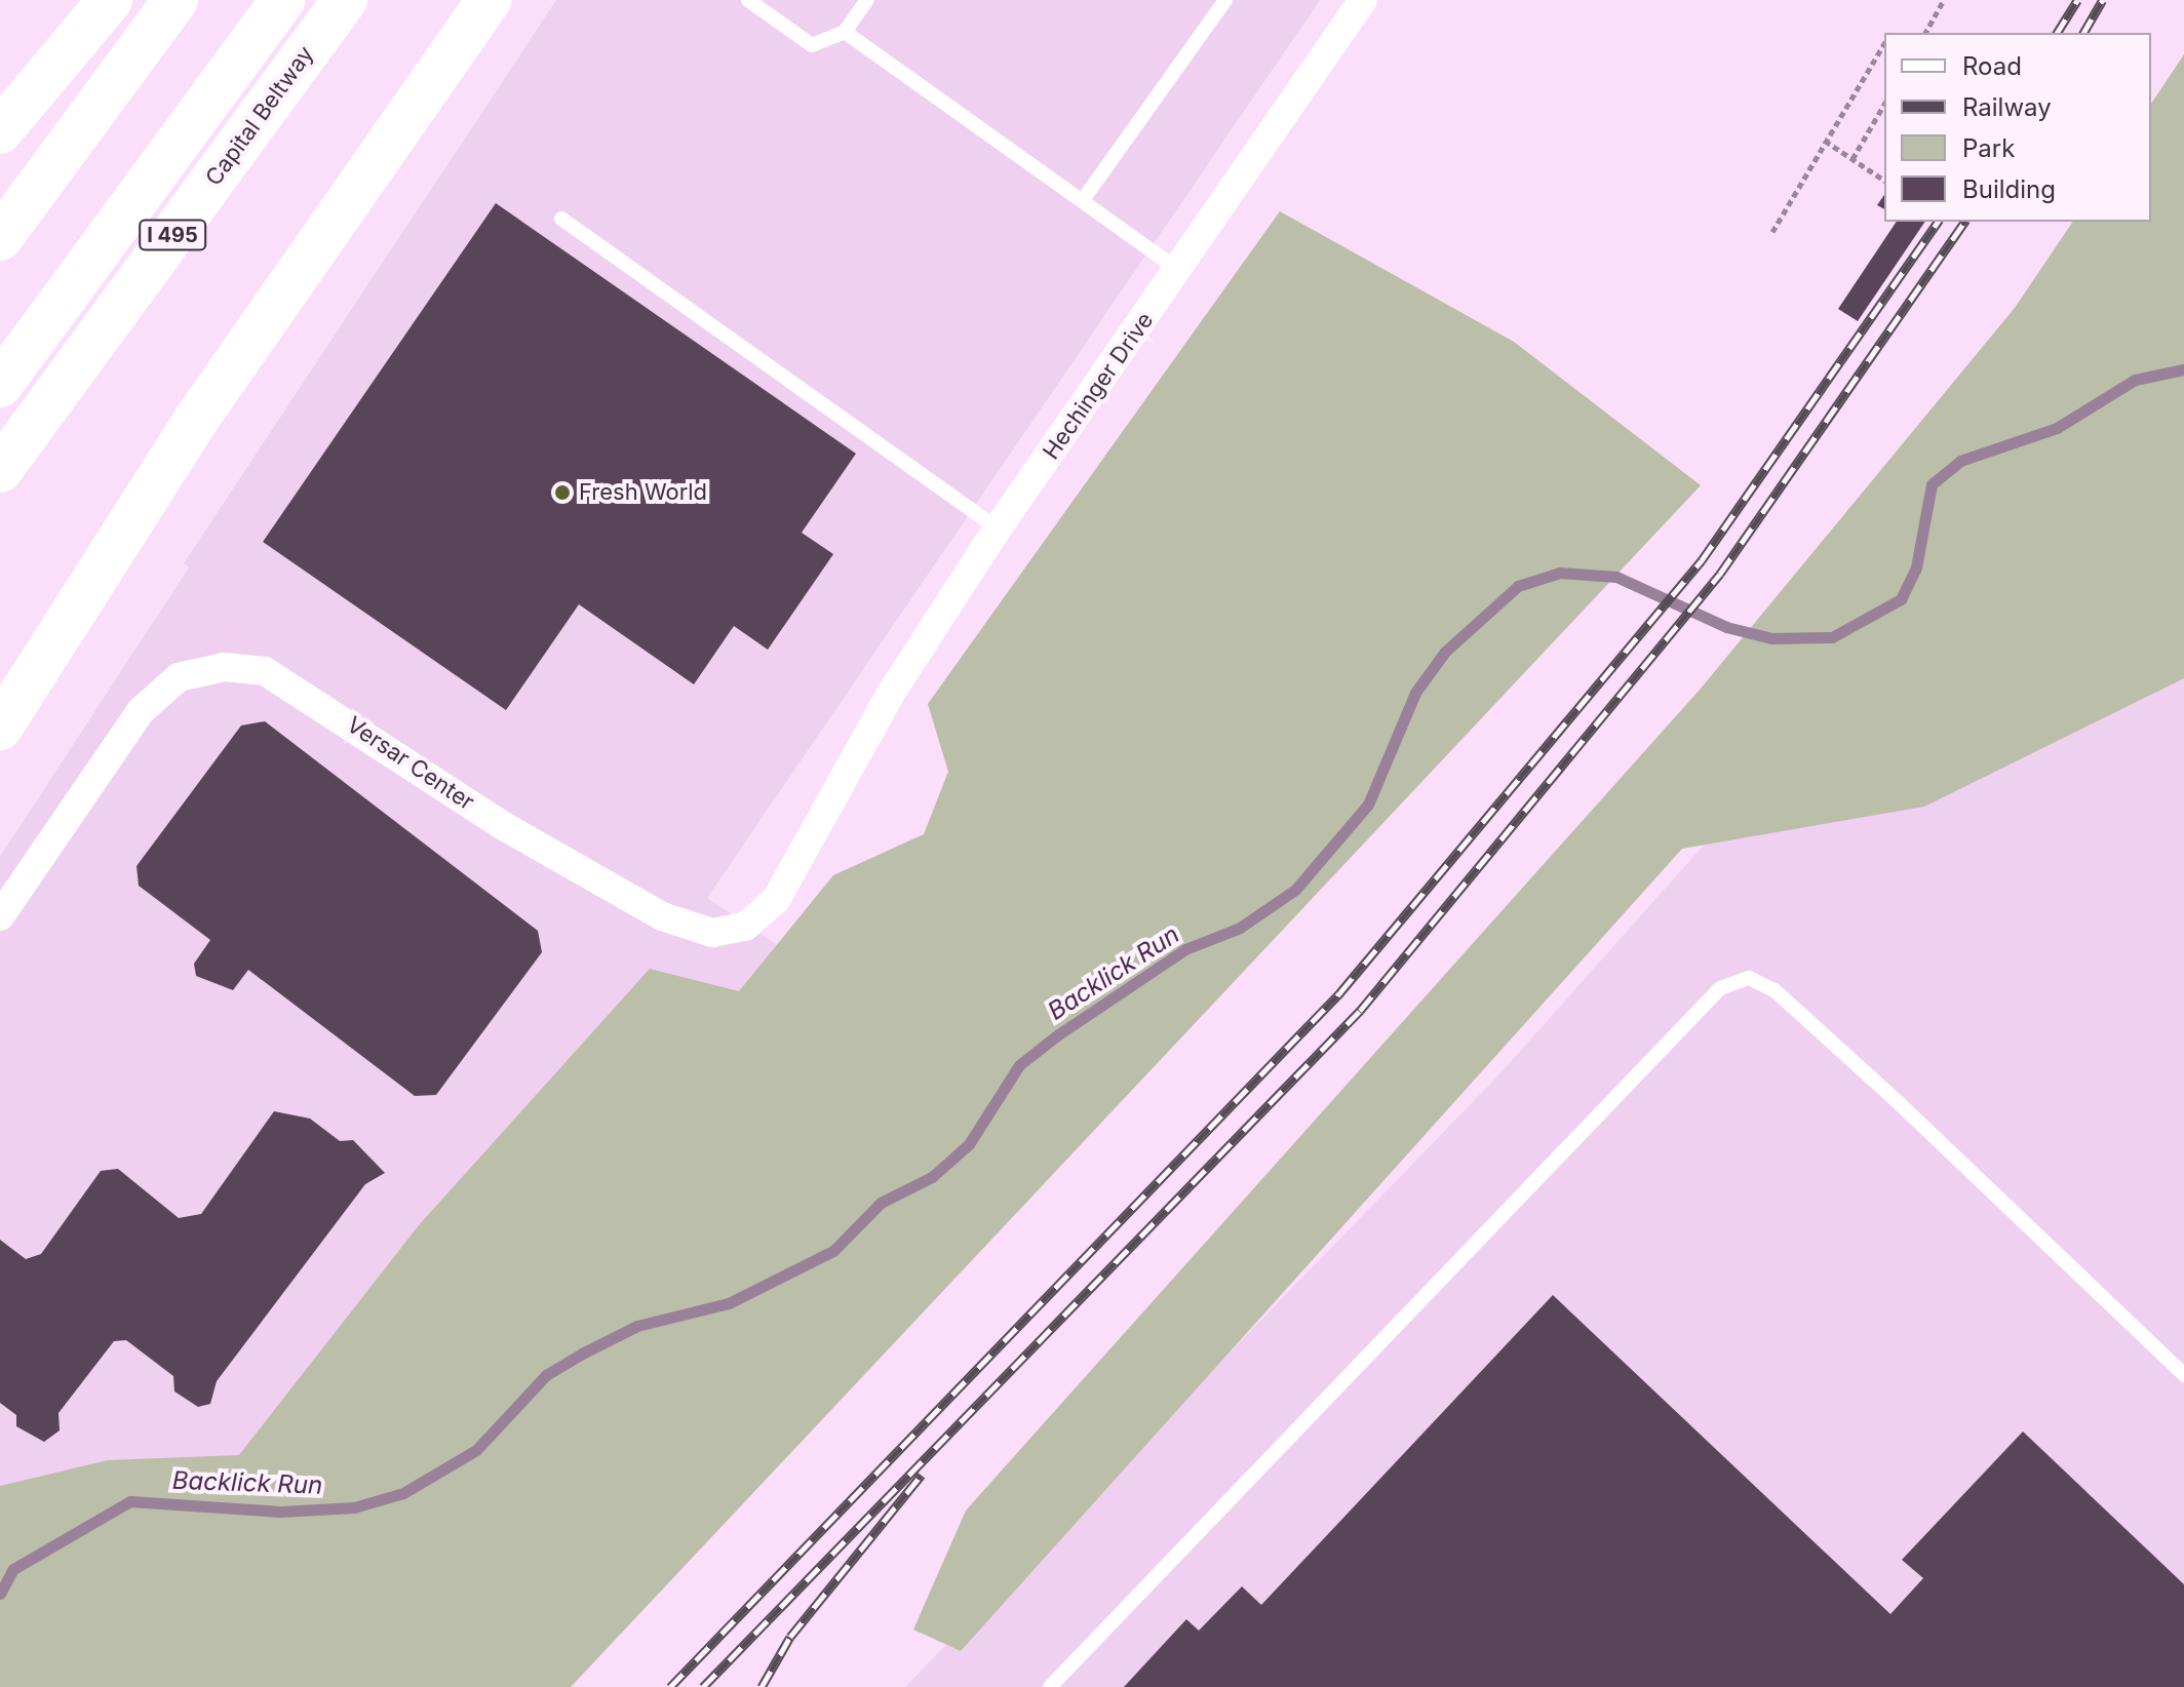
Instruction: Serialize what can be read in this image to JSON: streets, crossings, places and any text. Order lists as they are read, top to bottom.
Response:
{
  "streets": {
    "highway": ["Capital Beltway", "I 495"],
    "street": ["Hechinger Drive", "Versar Center"]
  },
  "crossings": [
    ["Hechinger Drive", "Versar Center"]
  ],
  "water": ["Backlick Run"],
  "places": ["Fresh World"],
  "legend": [
    "Road",
    "Railway",
    "Park",
    "Building"
  ]
}
